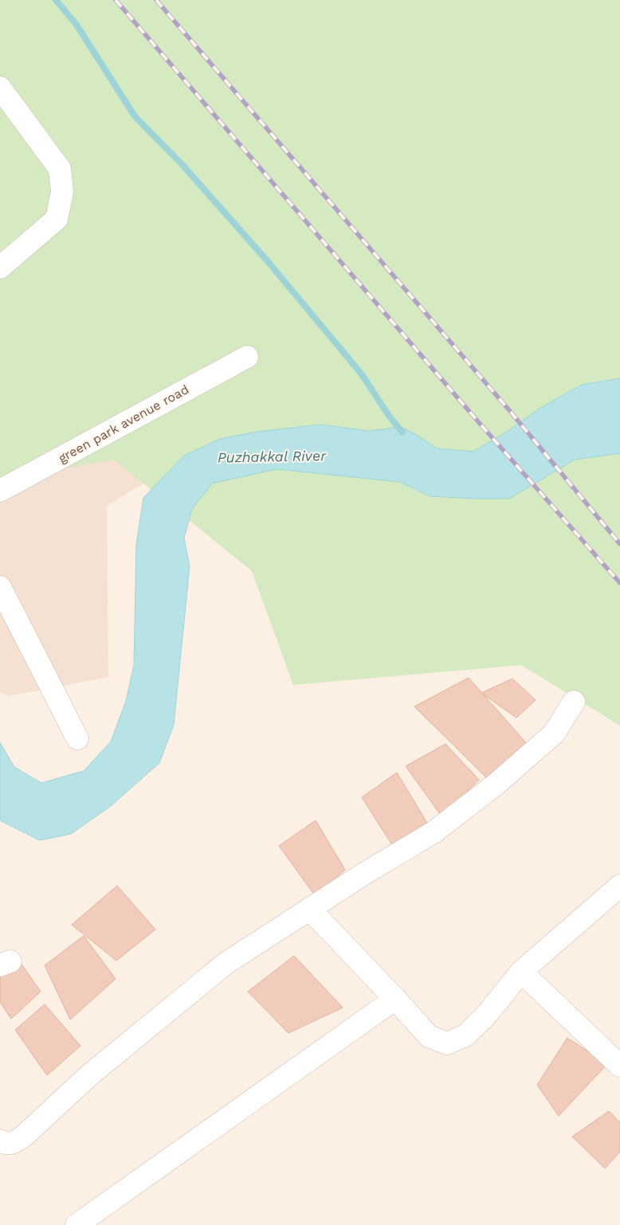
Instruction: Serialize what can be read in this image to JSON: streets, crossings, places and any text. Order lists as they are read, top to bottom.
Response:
{
  "streets": {
    "street": ["green park avenue road"]
  },
  "water": ["Puzhakkal River"]
}
